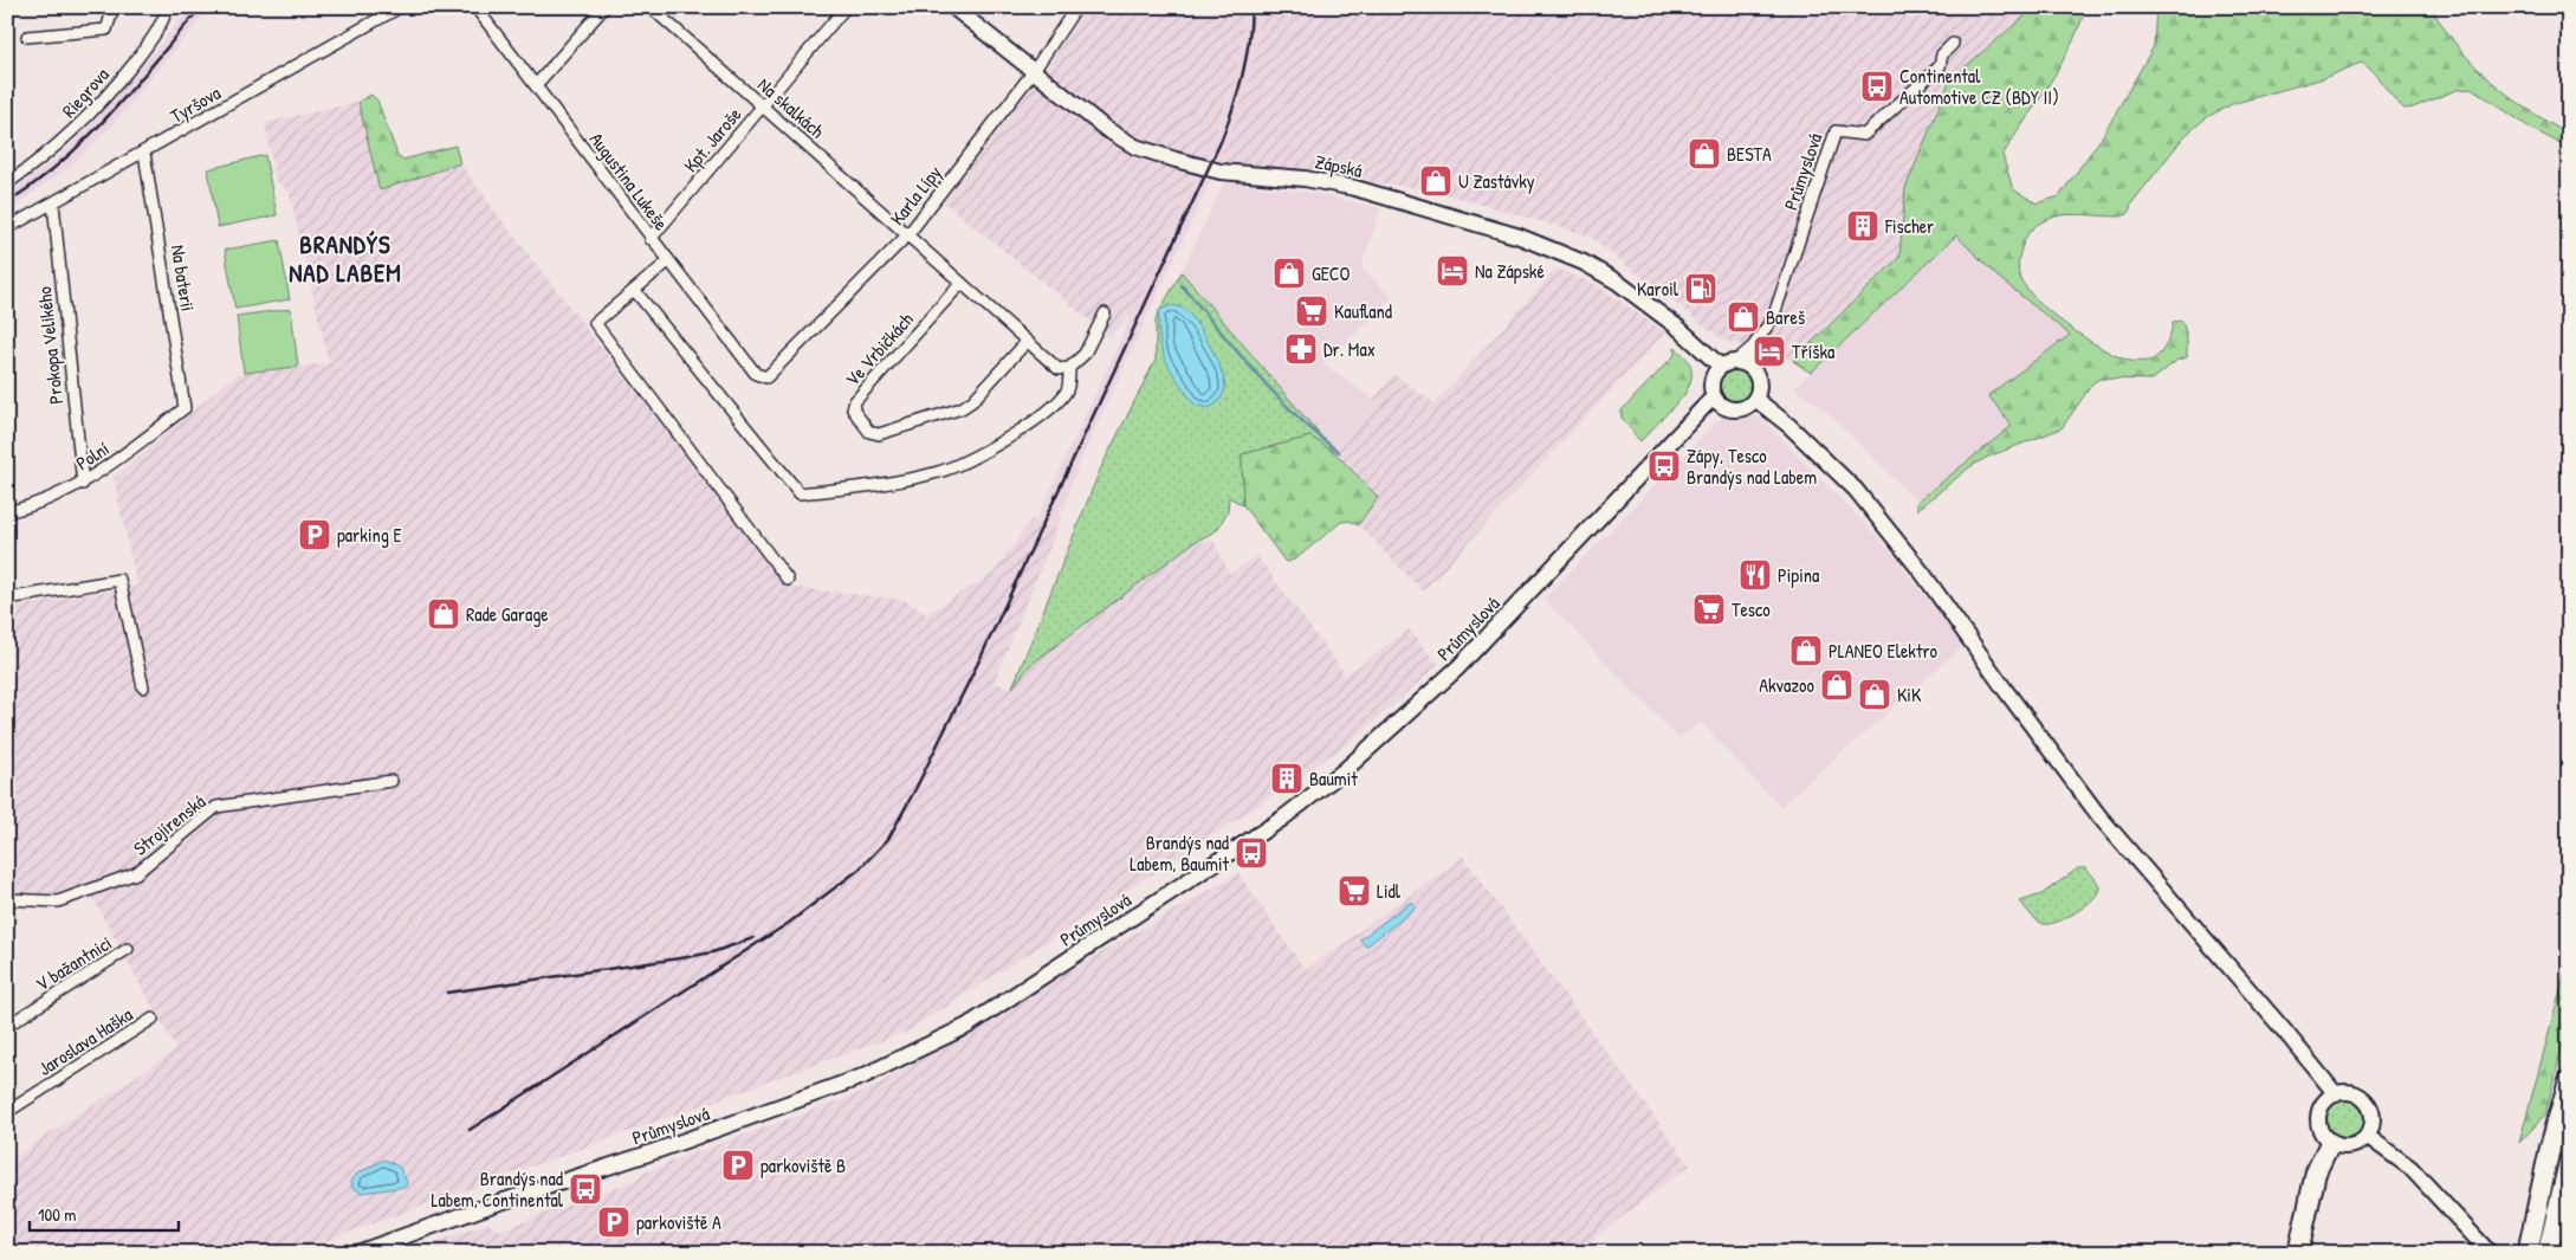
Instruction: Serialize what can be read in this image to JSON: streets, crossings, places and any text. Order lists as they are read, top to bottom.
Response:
{
  "streets": {
    "main road": ["Zápská", "Průmyslová"],
    "street": [
      "Riegrova",
      "Tyršova",
      "Na skalkách",
      "Kpt. Jaroše",
      "Augustina Lukeše",
      "Karla Lípy",
      "Na baterii",
      "Prokopa Velikého",
      "Ve Vrbičkách",
      "Polní",
      "Strojírenská",
      "V bažantnici",
      "Jaroslava Haška"
    ]
  },
  "crossings": [
    ["Tyršova", "Na baterii"],
    ["Tyršova", "Prokopa Velikého"],
    ["Na skalkách", "Kpt. Jaroše"],
    ["Na skalkách", "Karla Lípy"],
    ["Kpt. Jaroše", "Augustina Lukeše"],
    ["Zápská", "Průmyslová"],
    ["Zápská", "Karla Lípy"],
    ["Augustina Lukeše", "Karla Lípy"],
    ["Na baterii", "Polní"],
    ["Prokopa Velikého", "Polní"]
  ],
  "districts": ["BRANDÝS NAD LABEM"],
  "places": {
    "bus stop": [
      "Continental Automotive CZ (BDY II)",
      "Zápy, Tesco Brandýs nad Labem",
      "Brandýs nad Labem, Baumit",
      "Brandýs nad Labem, Continental"
    ],
    "shop": [
      "BESTA",
      "U Zastávky",
      "GECO",
      "Bareš",
      "Rade Garage",
      "PLANEO Elektro",
      "Akvazoo",
      "KiK"
    ],
    "building": ["Fischer", "Baumit"],
    "hotel": ["Na Zápské", "Tříška"],
    "fuel station": ["Karoil"],
    "supermarket": ["Kaufland", "Tesco", "Lidl"],
    "pharmacy": ["Dr. Max"],
    "parking": ["parking E", "parkoviště B", "parkoviště A"],
    "restaurant": ["Pipina"]
  },
  "scale_bar": "100 m"
}
